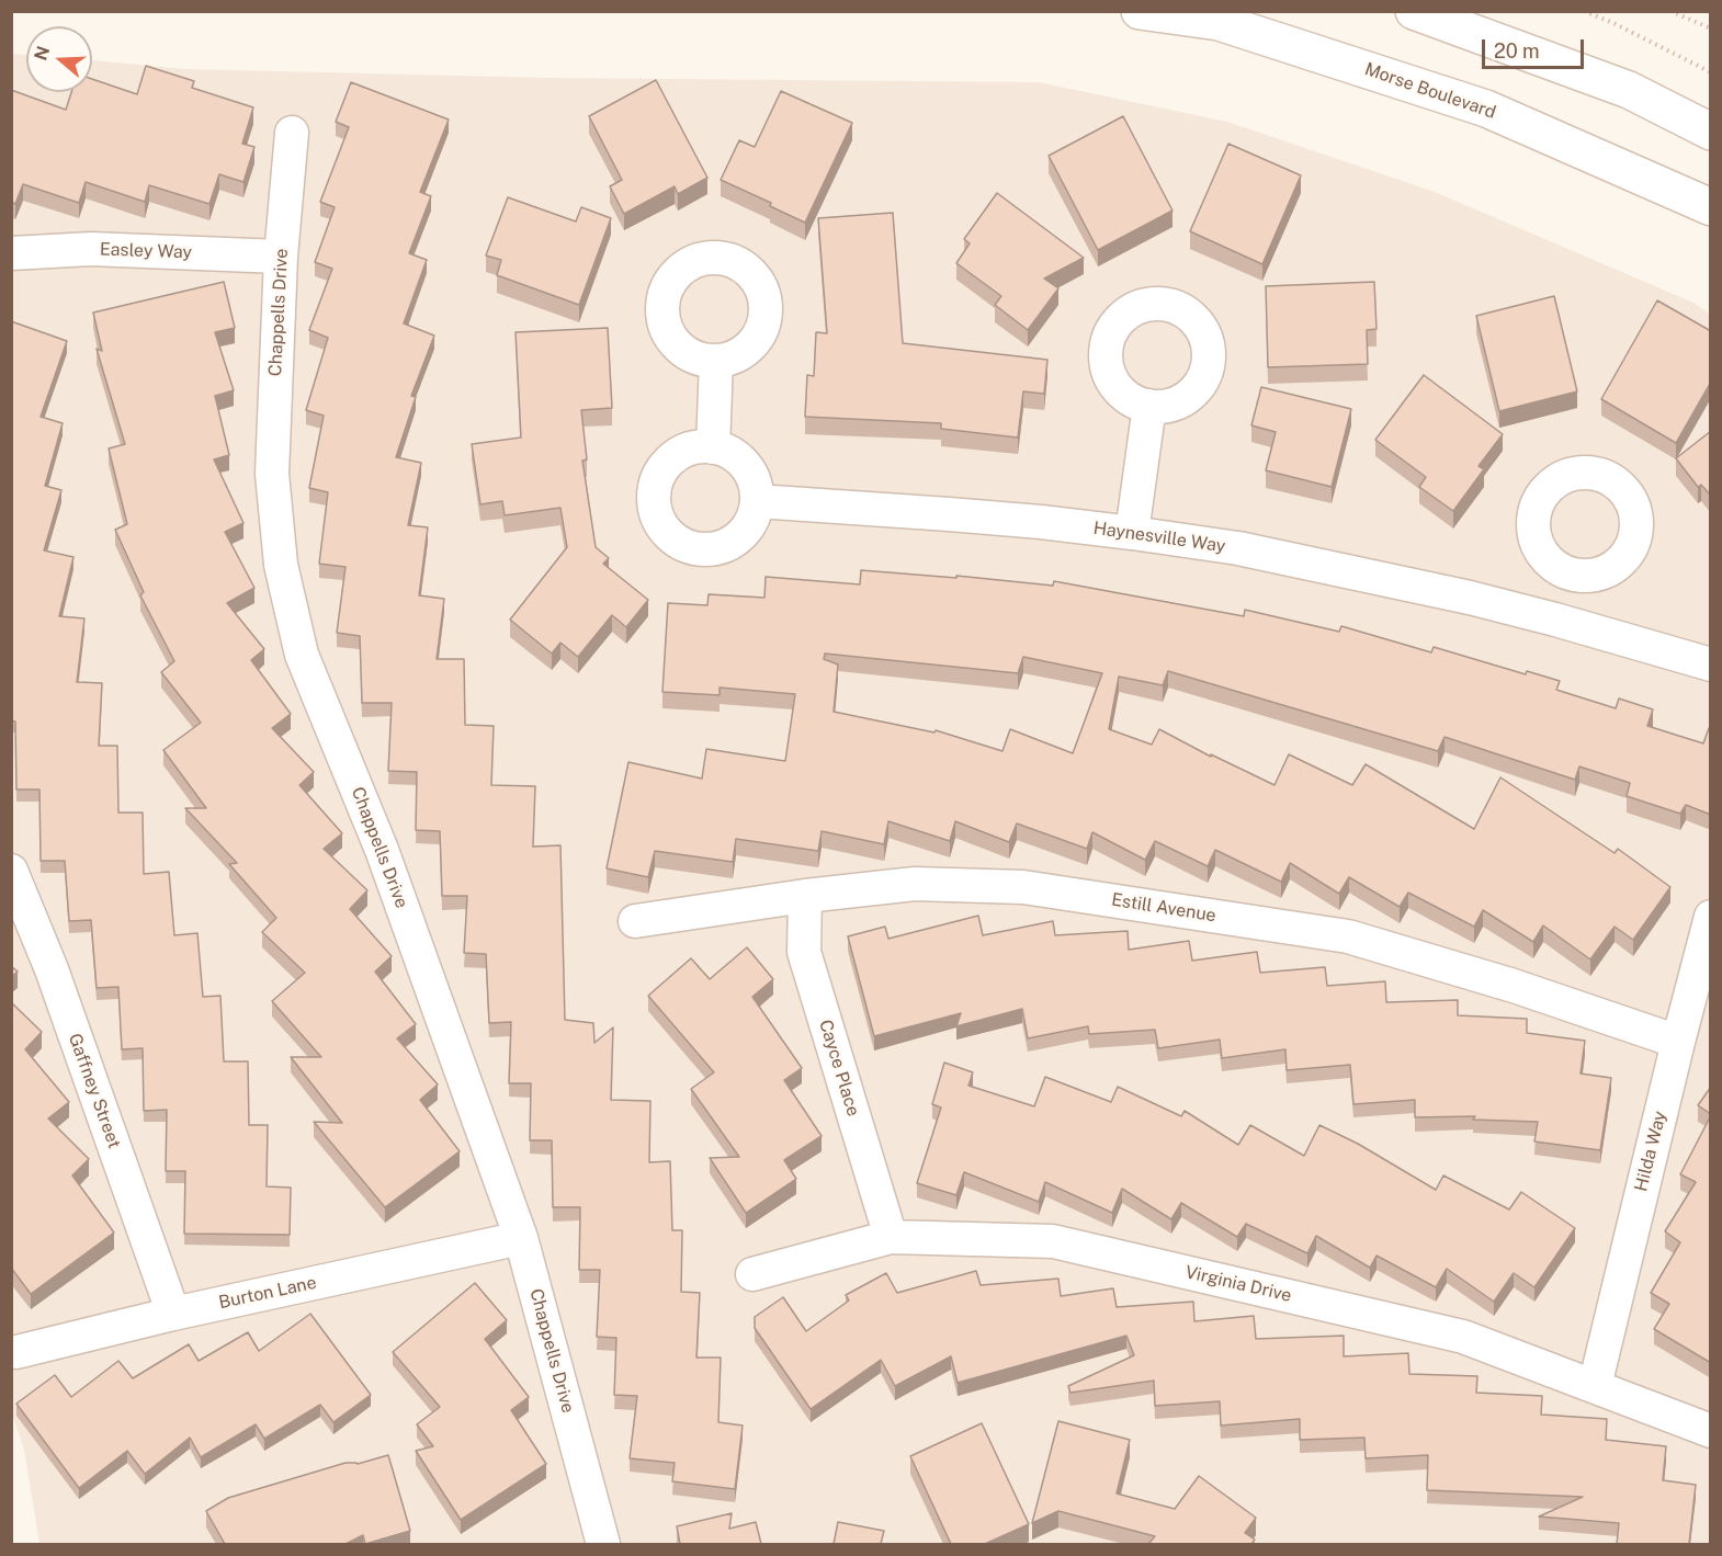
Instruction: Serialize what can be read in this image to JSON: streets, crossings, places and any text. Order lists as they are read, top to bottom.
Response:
{
  "streets": {
    "main road": ["Morse Boulevard"],
    "street": [
      "Easley Way",
      "Chappells Drive",
      "Haynesville Way",
      "Estill Avenue",
      "Cayce Place",
      "Gaffney Street",
      "Hilda Way",
      "Virginia Drive",
      "Burton Lane"
    ]
  },
  "crossings": [
    ["Easley Way", "Chappells Drive"],
    ["Chappells Drive", "Burton Lane"],
    ["Estill Avenue", "Cayce Place"],
    ["Estill Avenue", "Hilda Way"],
    ["Cayce Place", "Virginia Drive"],
    ["Gaffney Street", "Burton Lane"],
    ["Hilda Way", "Virginia Drive"]
  ],
  "scale_bar": "20 m",
  "north": "left"
}
